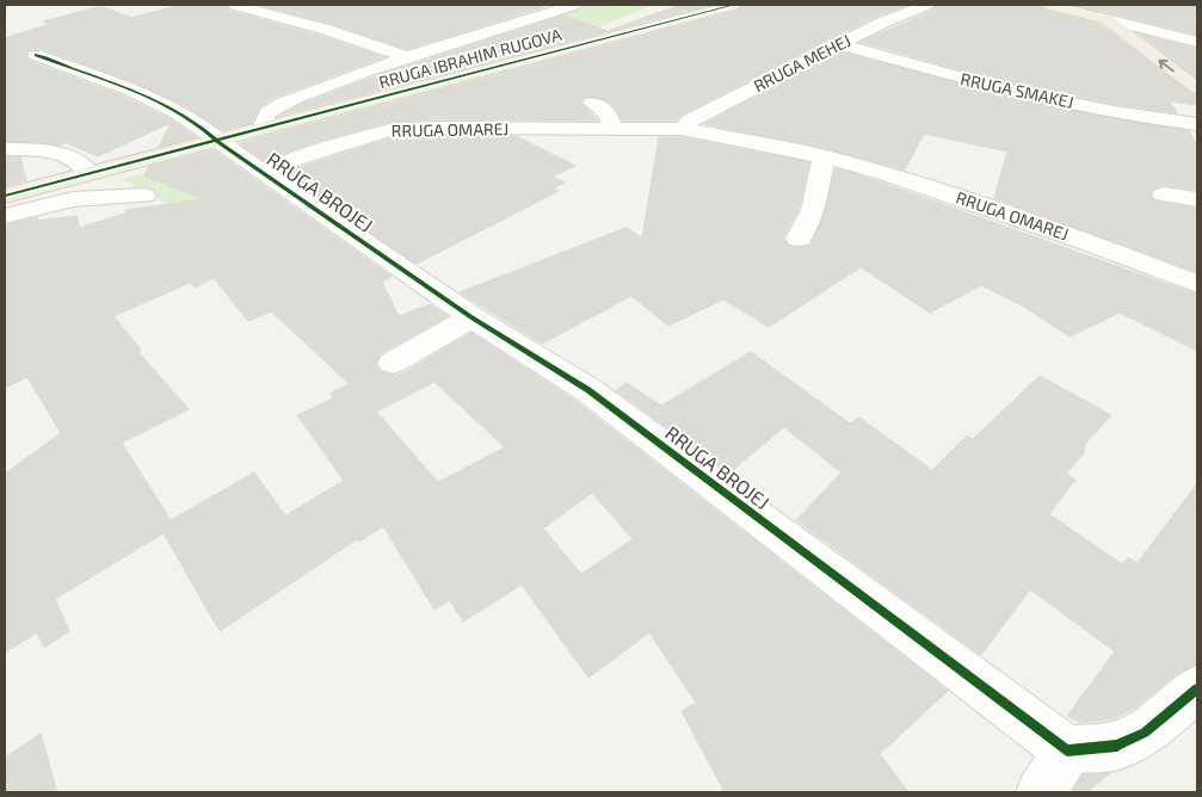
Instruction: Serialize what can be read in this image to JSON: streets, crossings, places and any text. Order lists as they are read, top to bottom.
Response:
{
  "streets": {
    "main road": ["RRUGA IBRAHIM RUGOVA"],
    "street": [
      "RRUGA MEHEJ",
      "RRUGA SMAKEJ",
      "RRUGA OMAREJ",
      "RRUGA BROJEJ"
    ]
  },
  "crossings": [
    ["RRUGA IBRAHIM RUGOVA", "RRUGA BROJEJ"],
    ["RRUGA MEHEJ", "RRUGA SMAKEJ"],
    ["RRUGA MEHEJ", "RRUGA OMAREJ"],
    ["RRUGA OMAREJ", "RRUGA BROJEJ"]
  ]
}
